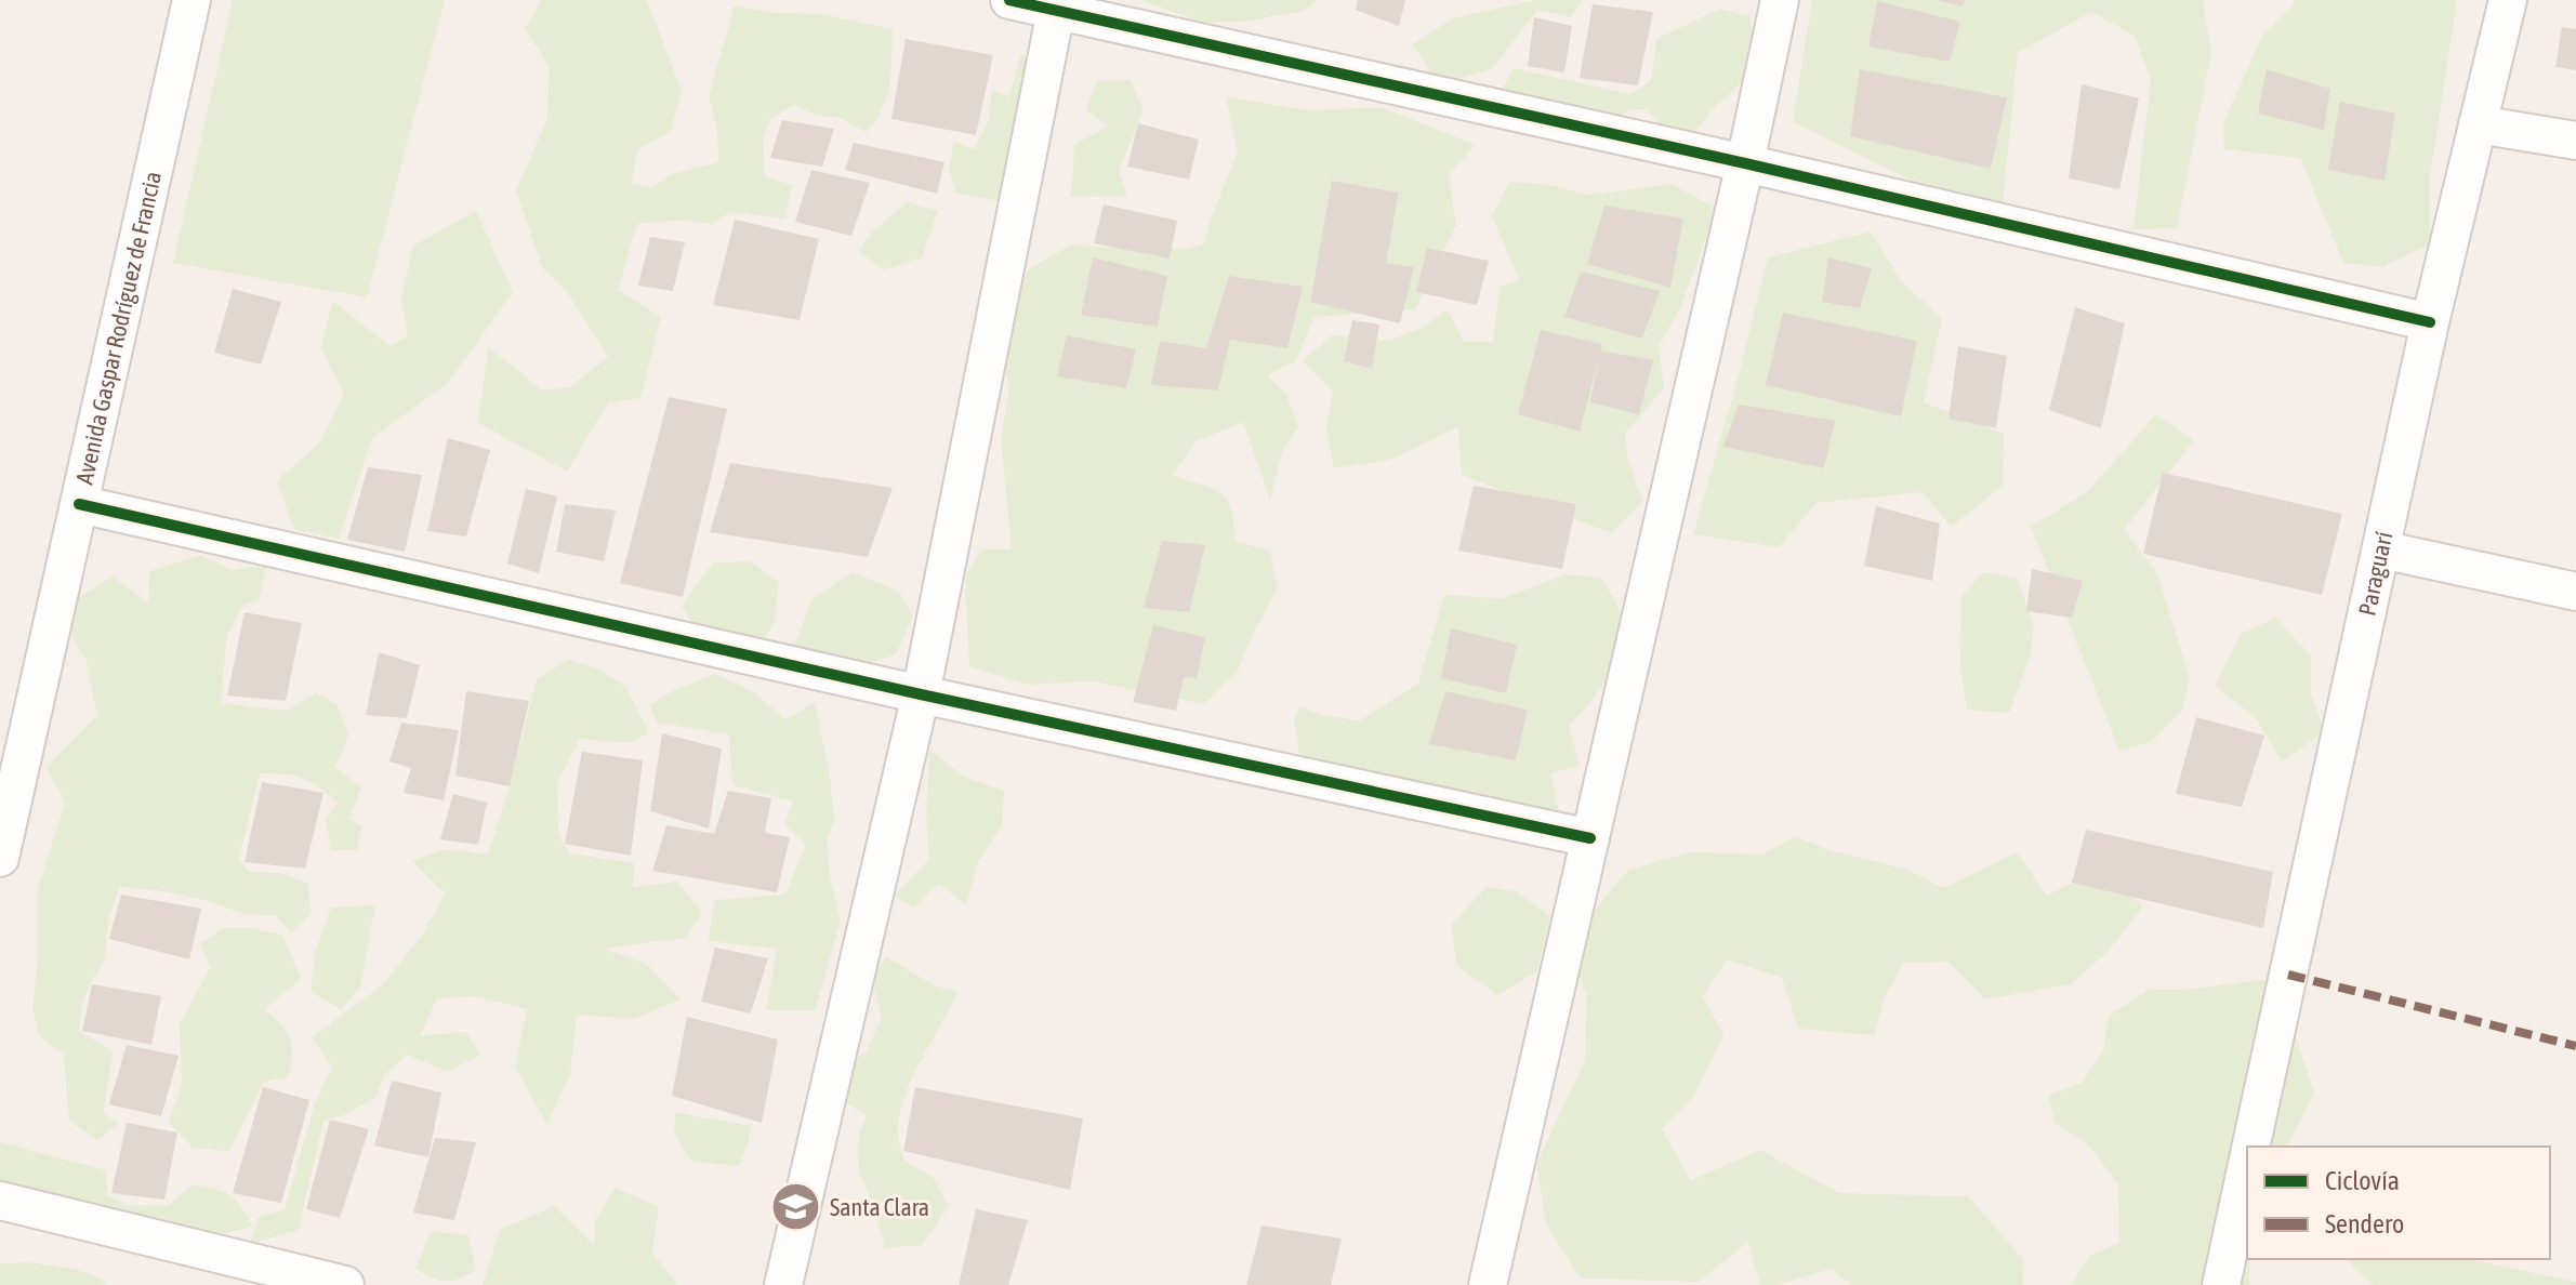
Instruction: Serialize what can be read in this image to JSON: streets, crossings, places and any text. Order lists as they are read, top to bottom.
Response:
{
  "streets": {
    "street": ["Avenida Gaspar Rodríguez de Francia", "Paraguarí"]
  },
  "places": {
    "school or university": ["Santa Clara"]
  },
  "legend": ["Ciclovía", "Sendero"]
}
